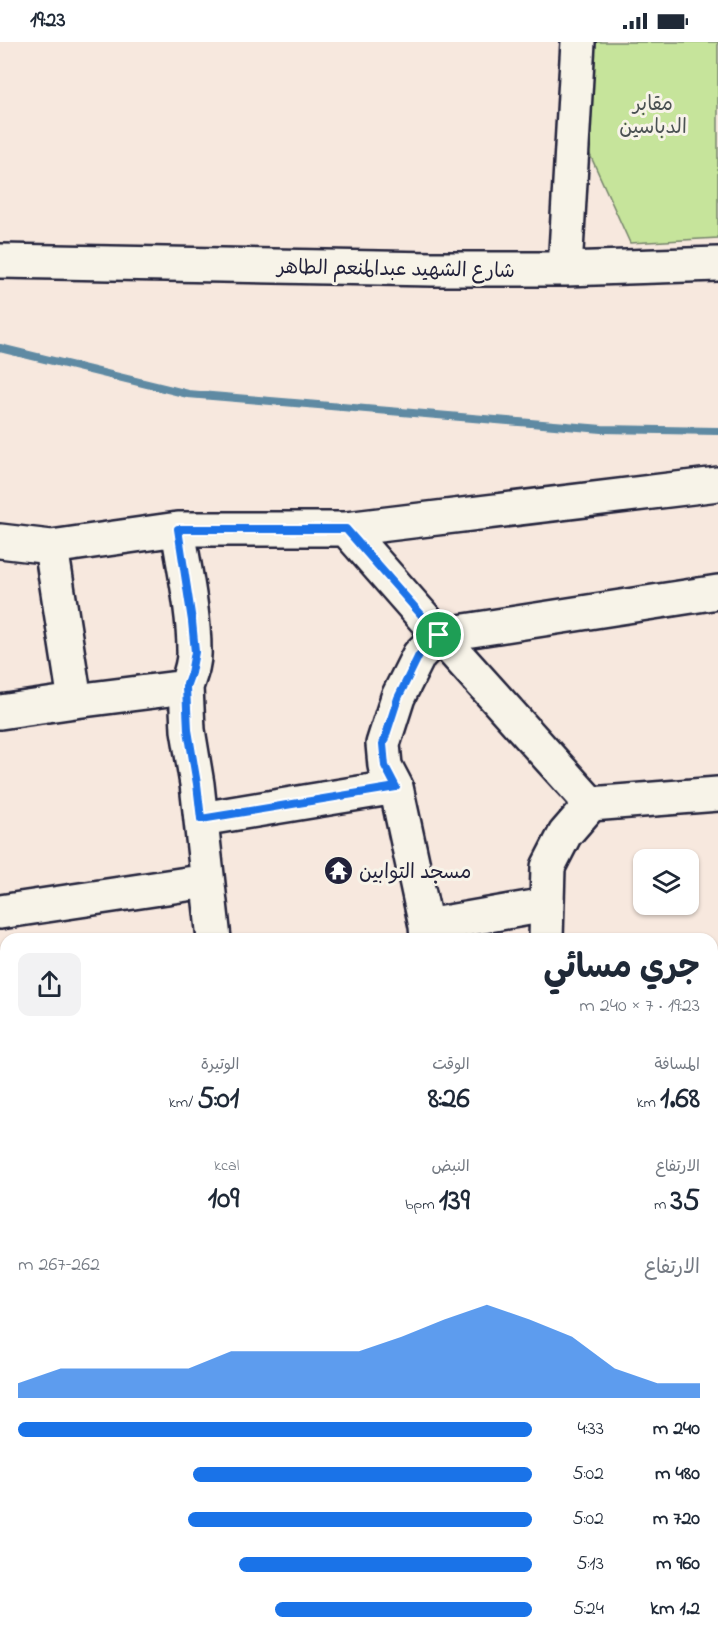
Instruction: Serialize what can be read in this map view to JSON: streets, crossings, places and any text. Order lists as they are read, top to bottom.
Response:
{
  "streets": {
    "street": ["شارع الشهيد عبدالمنعم الطاهر"]
  },
  "parks": ["مقابر الدباسين"],
  "places": {
    "temple": ["مسجد التوابين"]
  },
  "page": {
    "status": "19:23",
    "heading": ["جري مسائي", "19:23 · 7 × 240 m"],
    "stats": [
      ["المسافة", "1.68 km"],
      ["الوقت", "8:26"],
      ["الوتيرة", "5:01 /km"],
      ["الارتفاع", "35 m"],
      ["النبض", "139 bpm"],
      ["kcal", "109"]
    ],
    "chart": ["الارتفاع", "262–267 m"],
    "list": [
      {
        "name": "240 m",
        "note": "4:33"
      },
      {
        "name": "480 m",
        "note": "5:02"
      },
      {
        "name": "720 m",
        "note": "5:02"
      },
      {
        "name": "960 m",
        "note": "5:13"
      },
      {
        "name": "1.2 km",
        "note": "5:24"
      }
    ]
  }
}
